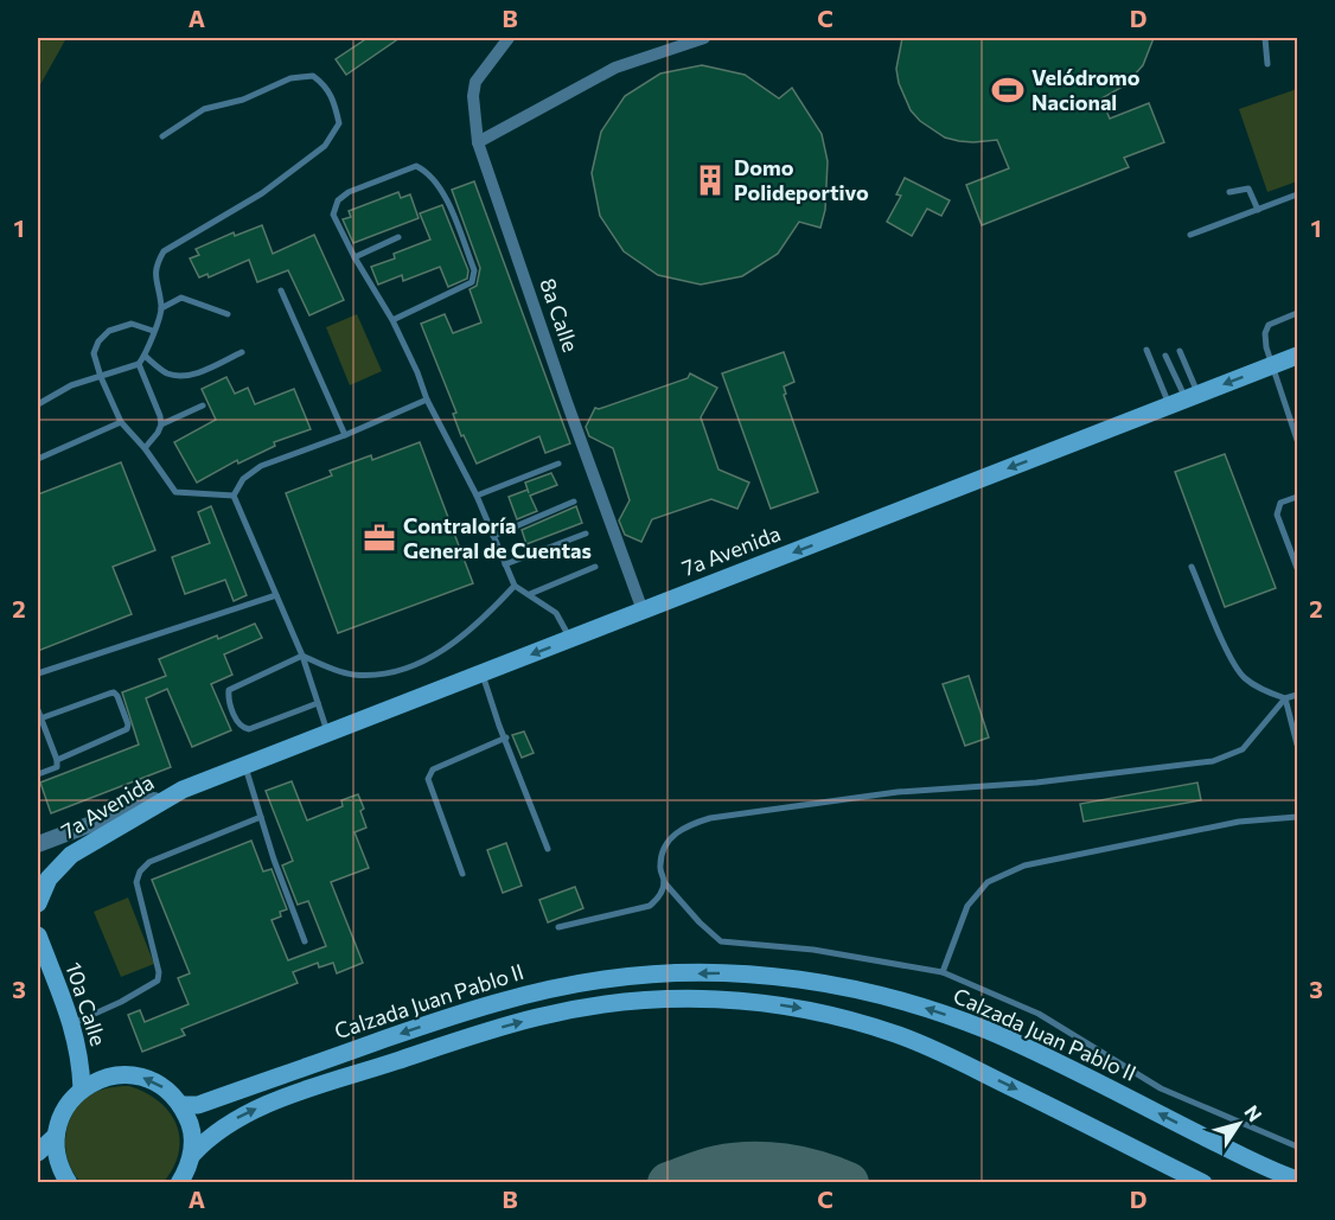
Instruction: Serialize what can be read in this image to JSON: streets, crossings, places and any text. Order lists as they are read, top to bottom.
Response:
{
  "streets": {
    "main road": ["7a Avenida", "Calzada Juan Pablo II", "10a Calle"],
    "street": ["8a Calle"]
  },
  "crossings": [
    ["8a Calle", "7a Avenida"]
  ],
  "one_way": ["7a Avenida"],
  "places": {
    "sports": ["Velódromo Nacional"],
    "building": ["Domo Polideportivo"],
    "office": ["Contraloría General de Cuentas"]
  },
  "north": "top right",
  "grid": {
    "columns": [
      "A",
      "B",
      "C",
      "D"
    ],
    "rows": ["1", "2", "3"]
  }
}
